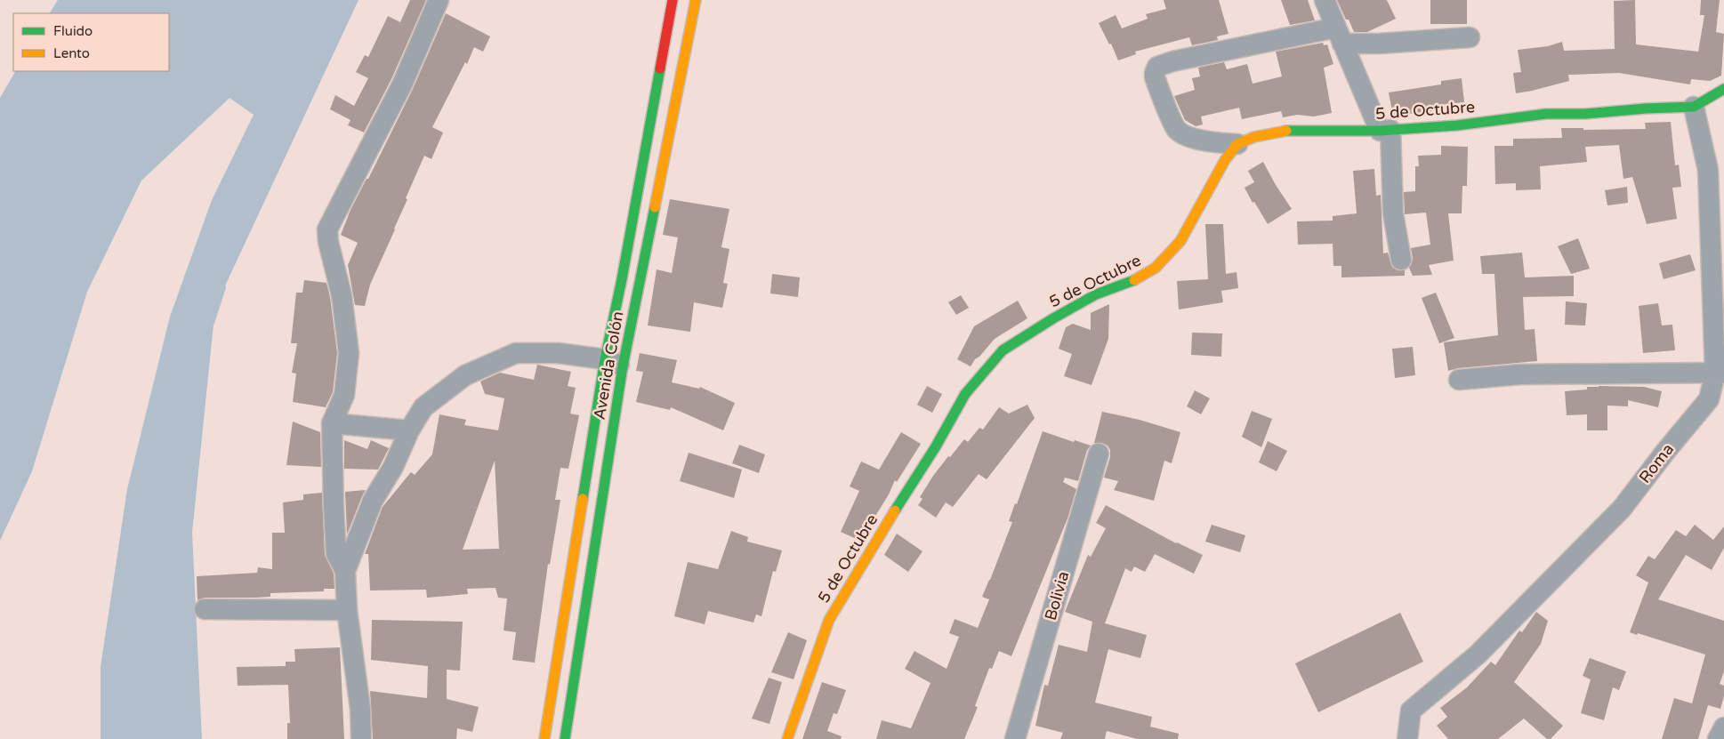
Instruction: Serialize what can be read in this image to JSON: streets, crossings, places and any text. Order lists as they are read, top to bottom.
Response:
{
  "streets": {
    "main road": ["5 de Octubre", "Avenida Colón"],
    "street": ["Roma", "Bolivia"]
  },
  "crossings": [
    ["5 de Octubre", "Roma"]
  ],
  "legend": ["Fluido", "Lento"]
}
